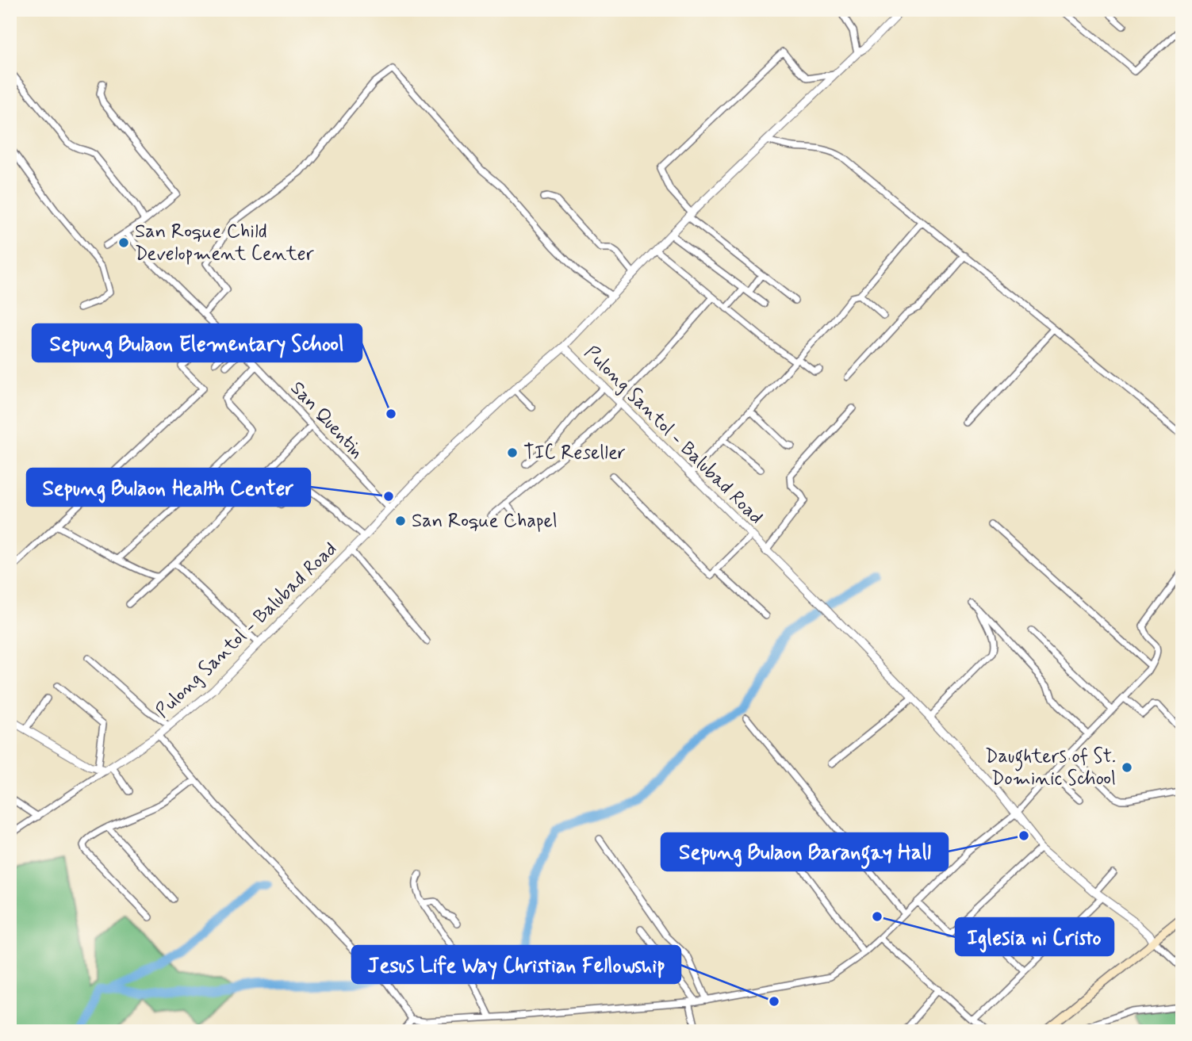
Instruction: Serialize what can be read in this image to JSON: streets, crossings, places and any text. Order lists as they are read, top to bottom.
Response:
{
  "streets": {
    "street": ["San Quentin", "Pulong Santol - Balubad Road"]
  },
  "crossings": [
    ["San Quentin", "Pulong Santol - Balubad Road"]
  ],
  "places": [
    "San Roque Child Development Center",
    "Sepung Bulaon Elementary School",
    "TIC Reseller",
    "Sepung Bulaon Health Center",
    "San Roque Chapel",
    "Daughters of St. Dominic School",
    "Sepung Bulaon Barangay Hall",
    "Iglesia ni Cristo",
    "Jesus Life Way Christian Fellowship"
  ]
}
